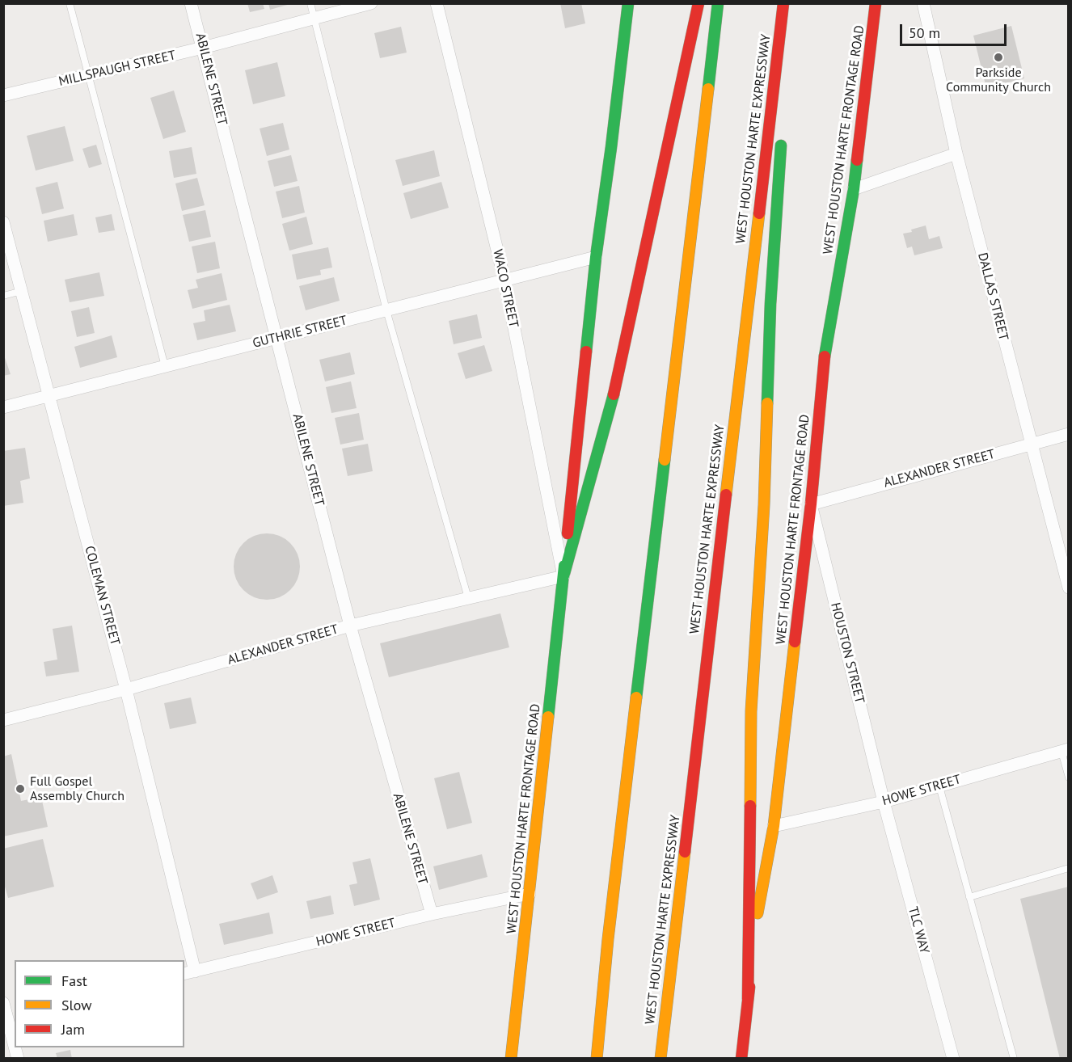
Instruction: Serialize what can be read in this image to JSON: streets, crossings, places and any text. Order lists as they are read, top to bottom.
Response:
{
  "streets": {
    "main road": ["WEST HOUSTON HARTE EXPRESSWAY", "WEST HOUSTON HARTE FRONTAGE ROAD"],
    "street": [
      "MILLSPAUGH STREET",
      "ABILENE STREET",
      "WACO STREET",
      "DALLAS STREET",
      "GUTHRIE STREET",
      "ALEXANDER STREET",
      "COLEMAN STREET",
      "HOUSTON STREET",
      "HOWE STREET",
      "TLC WAY"
    ]
  },
  "crossings": [
    ["MILLSPAUGH STREET", "ABILENE STREET"],
    ["ABILENE STREET", "GUTHRIE STREET"],
    ["ABILENE STREET", "ALEXANDER STREET"],
    ["ABILENE STREET", "HOWE STREET"],
    ["WEST HOUSTON HARTE FRONTAGE ROAD", "WACO STREET"],
    ["WEST HOUSTON HARTE FRONTAGE ROAD", "GUTHRIE STREET"],
    ["WEST HOUSTON HARTE FRONTAGE ROAD", "ALEXANDER STREET"],
    ["WEST HOUSTON HARTE FRONTAGE ROAD", "HOUSTON STREET"],
    ["WEST HOUSTON HARTE FRONTAGE ROAD", "HOWE STREET"],
    ["WACO STREET", "GUTHRIE STREET"],
    ["WACO STREET", "ALEXANDER STREET"],
    ["DALLAS STREET", "ALEXANDER STREET"],
    ["GUTHRIE STREET", "COLEMAN STREET"],
    ["ALEXANDER STREET", "COLEMAN STREET"],
    ["ALEXANDER STREET", "HOUSTON STREET"],
    ["COLEMAN STREET", "HOWE STREET"],
    ["HOUSTON STREET", "HOWE STREET"],
    ["HOUSTON STREET", "TLC WAY"],
    ["HOWE STREET", "TLC WAY"]
  ],
  "places": ["Parkside Community Church", "Full Gospel Assembly Church"],
  "legend": ["Fast", "Slow", "Jam"],
  "scale_bar": "50 m"
}
